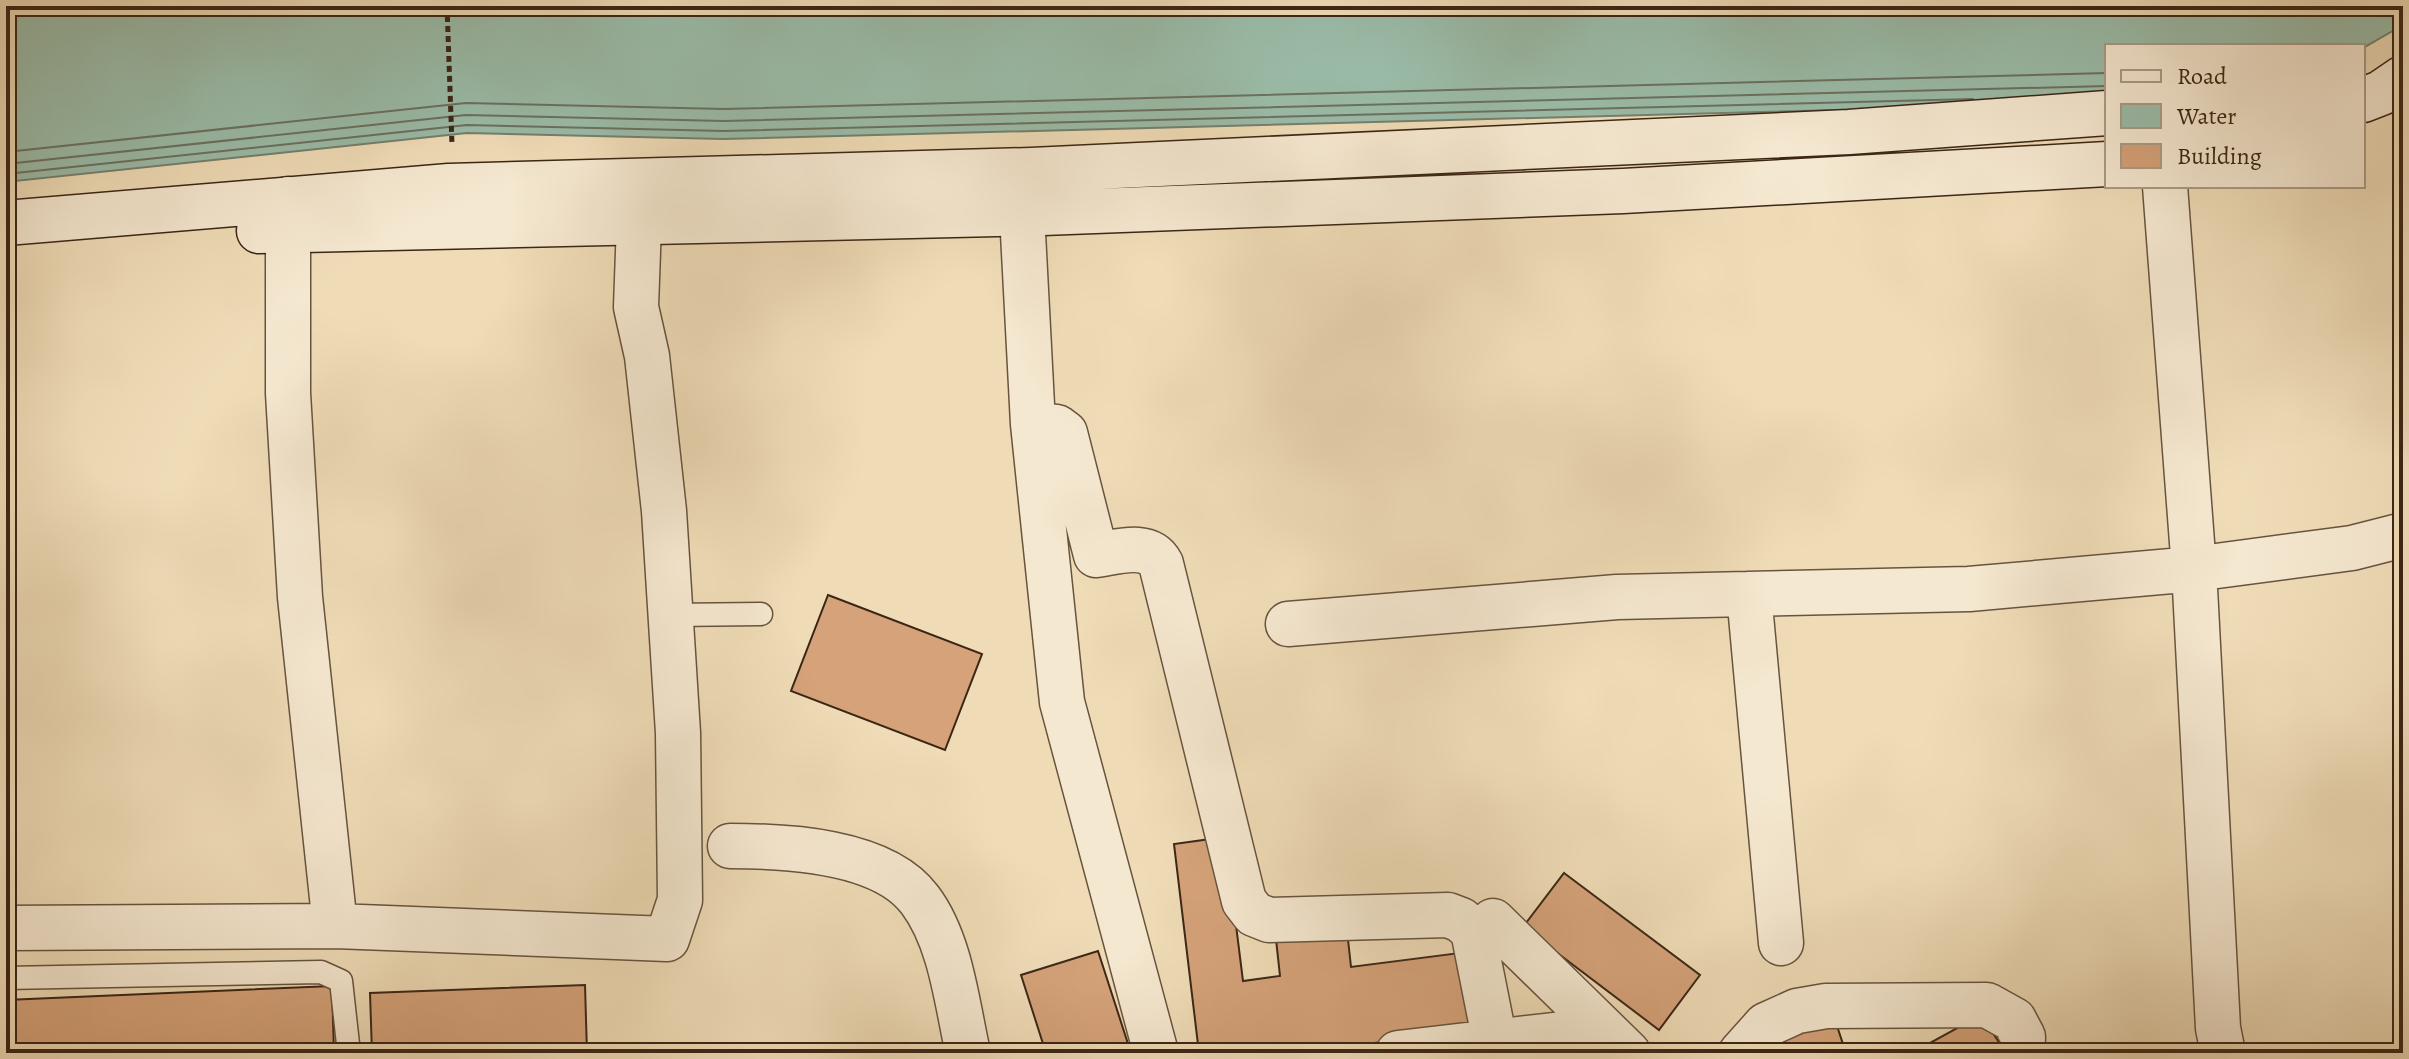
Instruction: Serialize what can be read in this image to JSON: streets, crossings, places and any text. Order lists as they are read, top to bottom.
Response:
{
  "legend": ["Road", "Water", "Building"]
}
